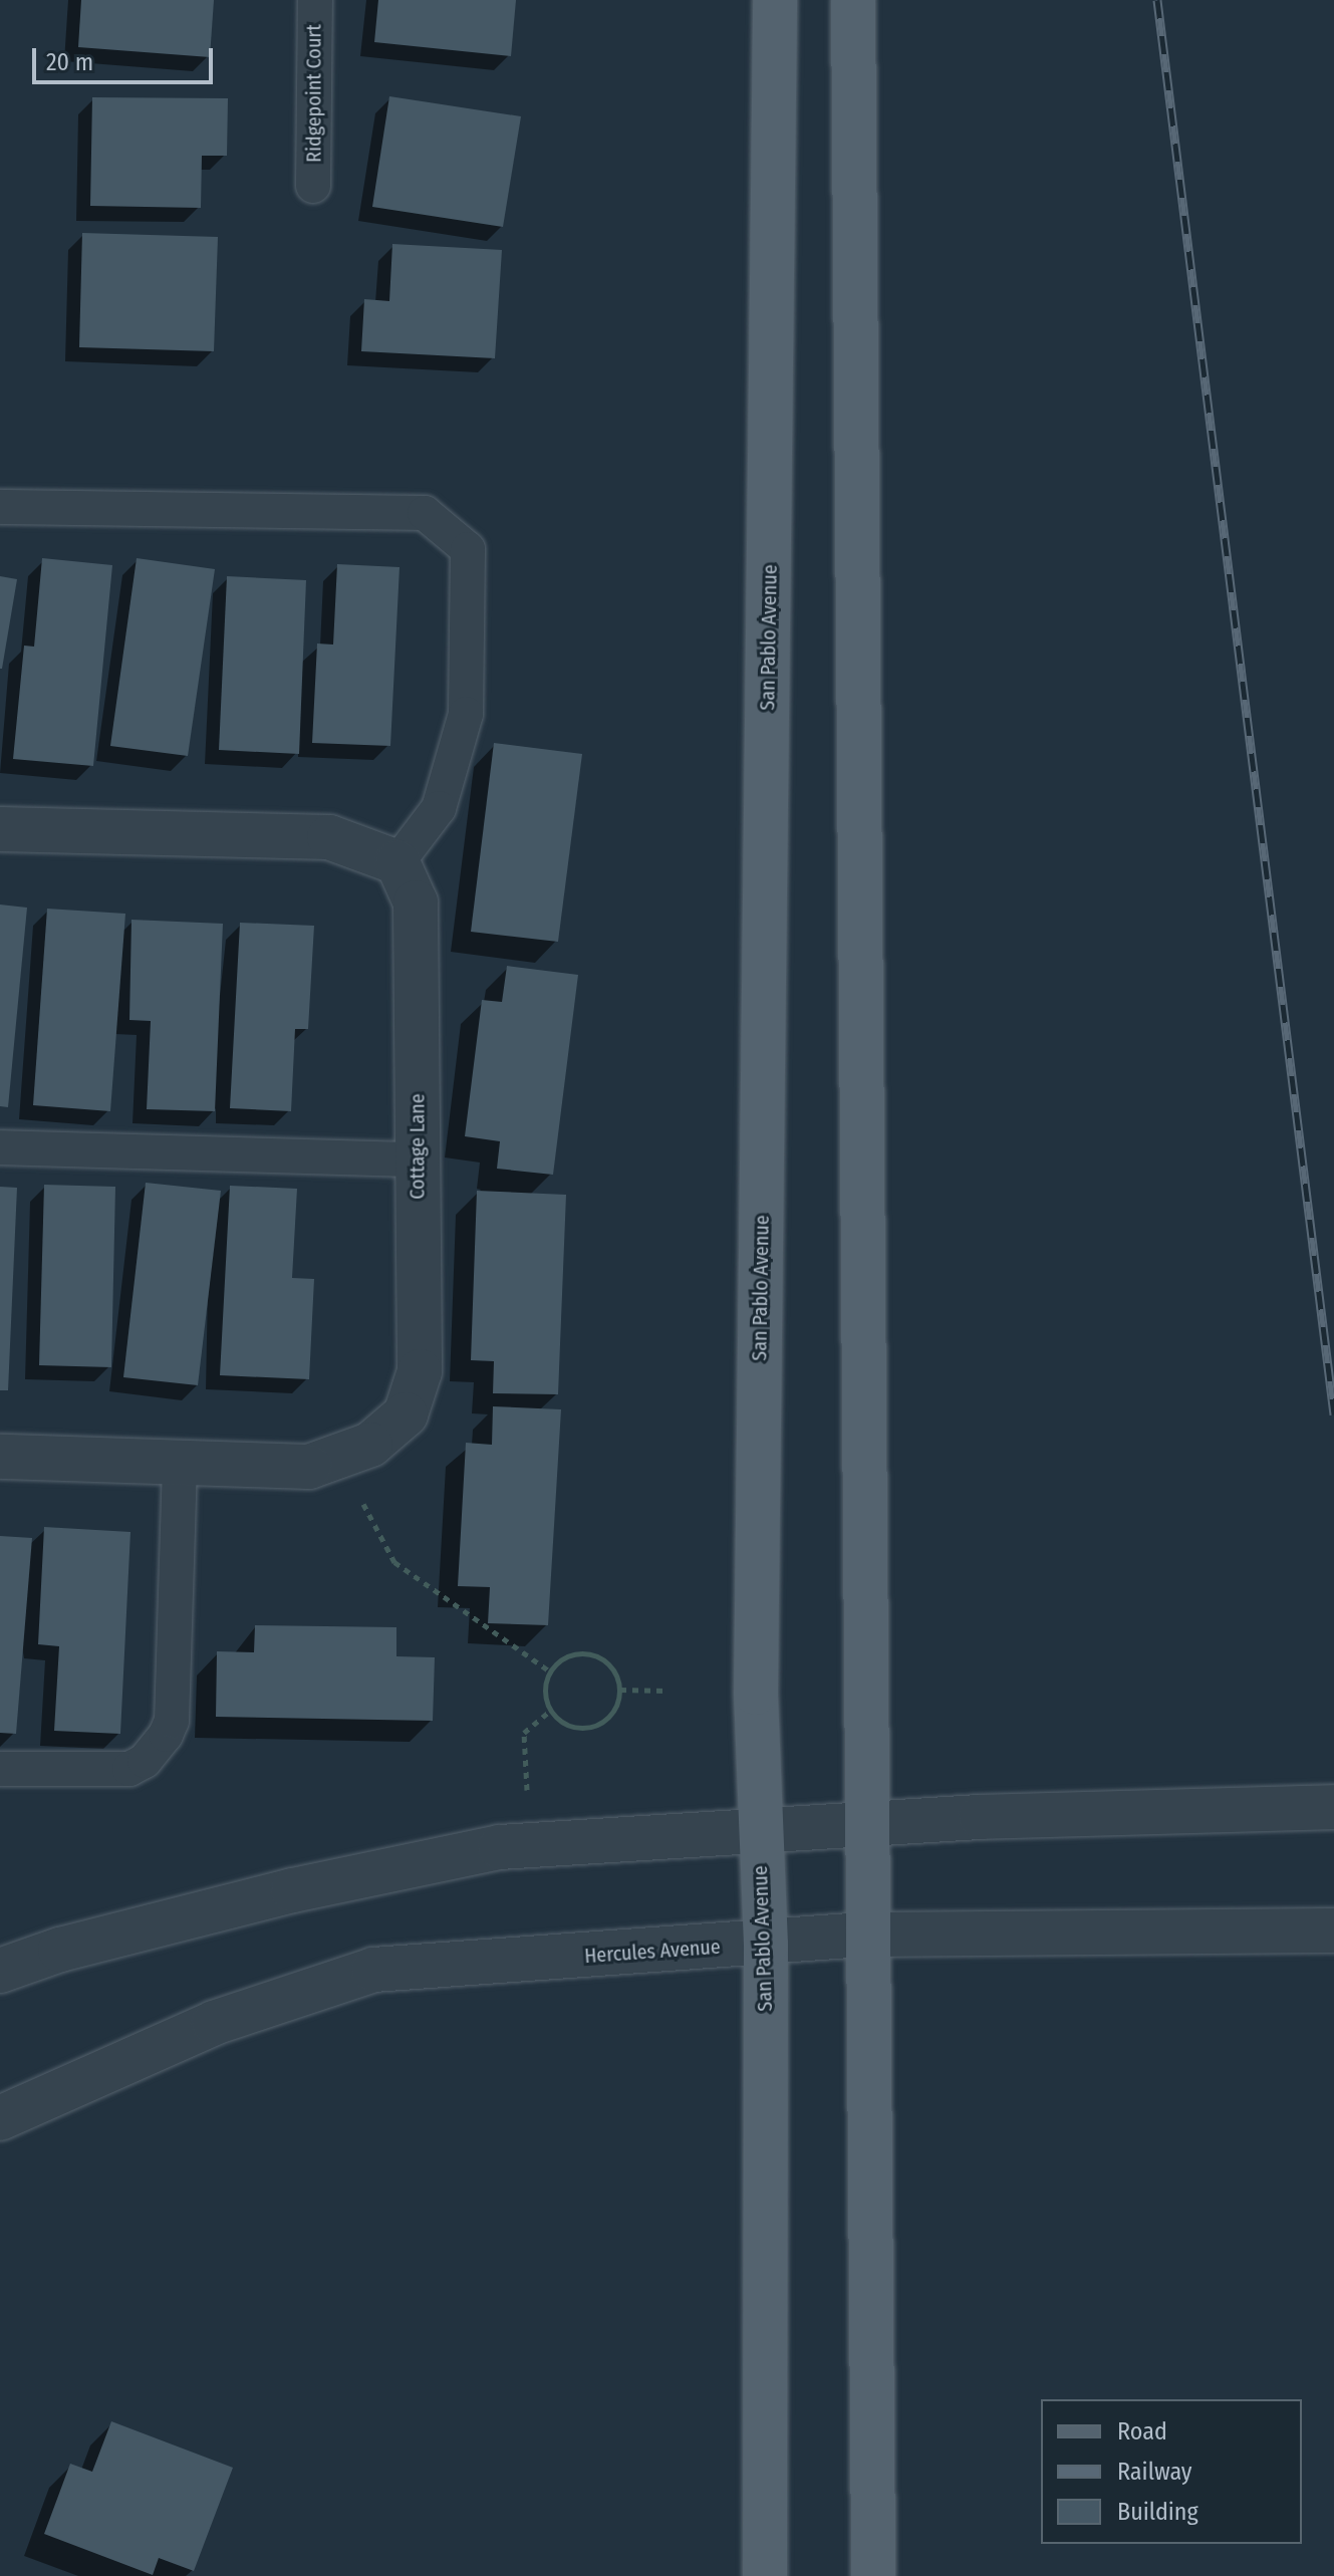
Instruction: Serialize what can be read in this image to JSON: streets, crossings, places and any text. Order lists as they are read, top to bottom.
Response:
{
  "streets": {
    "main road": ["San Pablo Avenue"],
    "street": ["Cottage Lane", "Hercules Avenue"],
    "lane": ["Ridgepoint Court"]
  },
  "crossings": [
    ["San Pablo Avenue", "Hercules Avenue"]
  ],
  "legend": ["Road", "Railway", "Building"],
  "scale_bar": "20 m"
}
